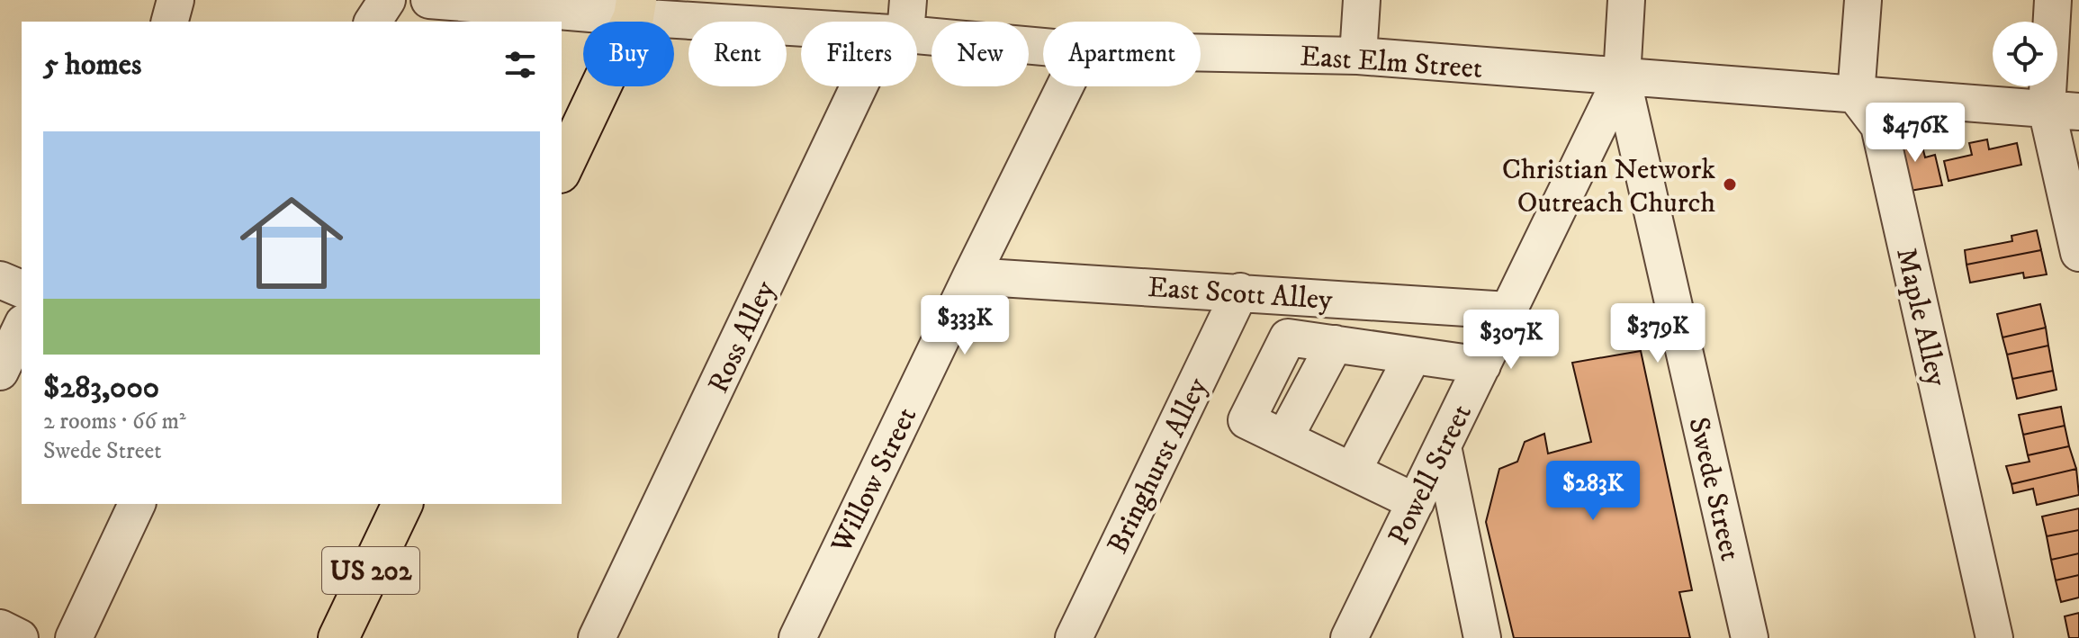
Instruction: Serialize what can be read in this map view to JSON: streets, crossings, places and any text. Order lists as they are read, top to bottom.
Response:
{
  "streets": {
    "highway": ["US 202"],
    "street": [
      "East Elm Street",
      "East Scott Alley",
      "Maple Alley",
      "Ross Alley",
      "Bringhurst Alley",
      "Powell Street",
      "Willow Street",
      "Swede Street"
    ]
  },
  "crossings": [
    ["East Elm Street", "Maple Alley"],
    ["East Elm Street", "Powell Street"],
    ["East Elm Street", "Swede Street"],
    ["East Scott Alley", "Bringhurst Alley"],
    ["East Scott Alley", "Powell Street"],
    ["East Scott Alley", "Willow Street"],
    ["Powell Street", "Swede Street"]
  ],
  "places": ["Christian Network Outreach Church"],
  "page": {
    "chip": [
      "Buy",
      "Rent",
      "Filters",
      "New",
      "Apartment"
    ],
    "heading": "5 homes",
    "price": [
      "$476K",
      "$333K",
      "$379K",
      "$307K",
      "$283K"
    ],
    "list": [
      {
        "name": "$283,000",
        "note": "2 rooms · 66 m² · Swede Street"
      }
    ]
  }
}
